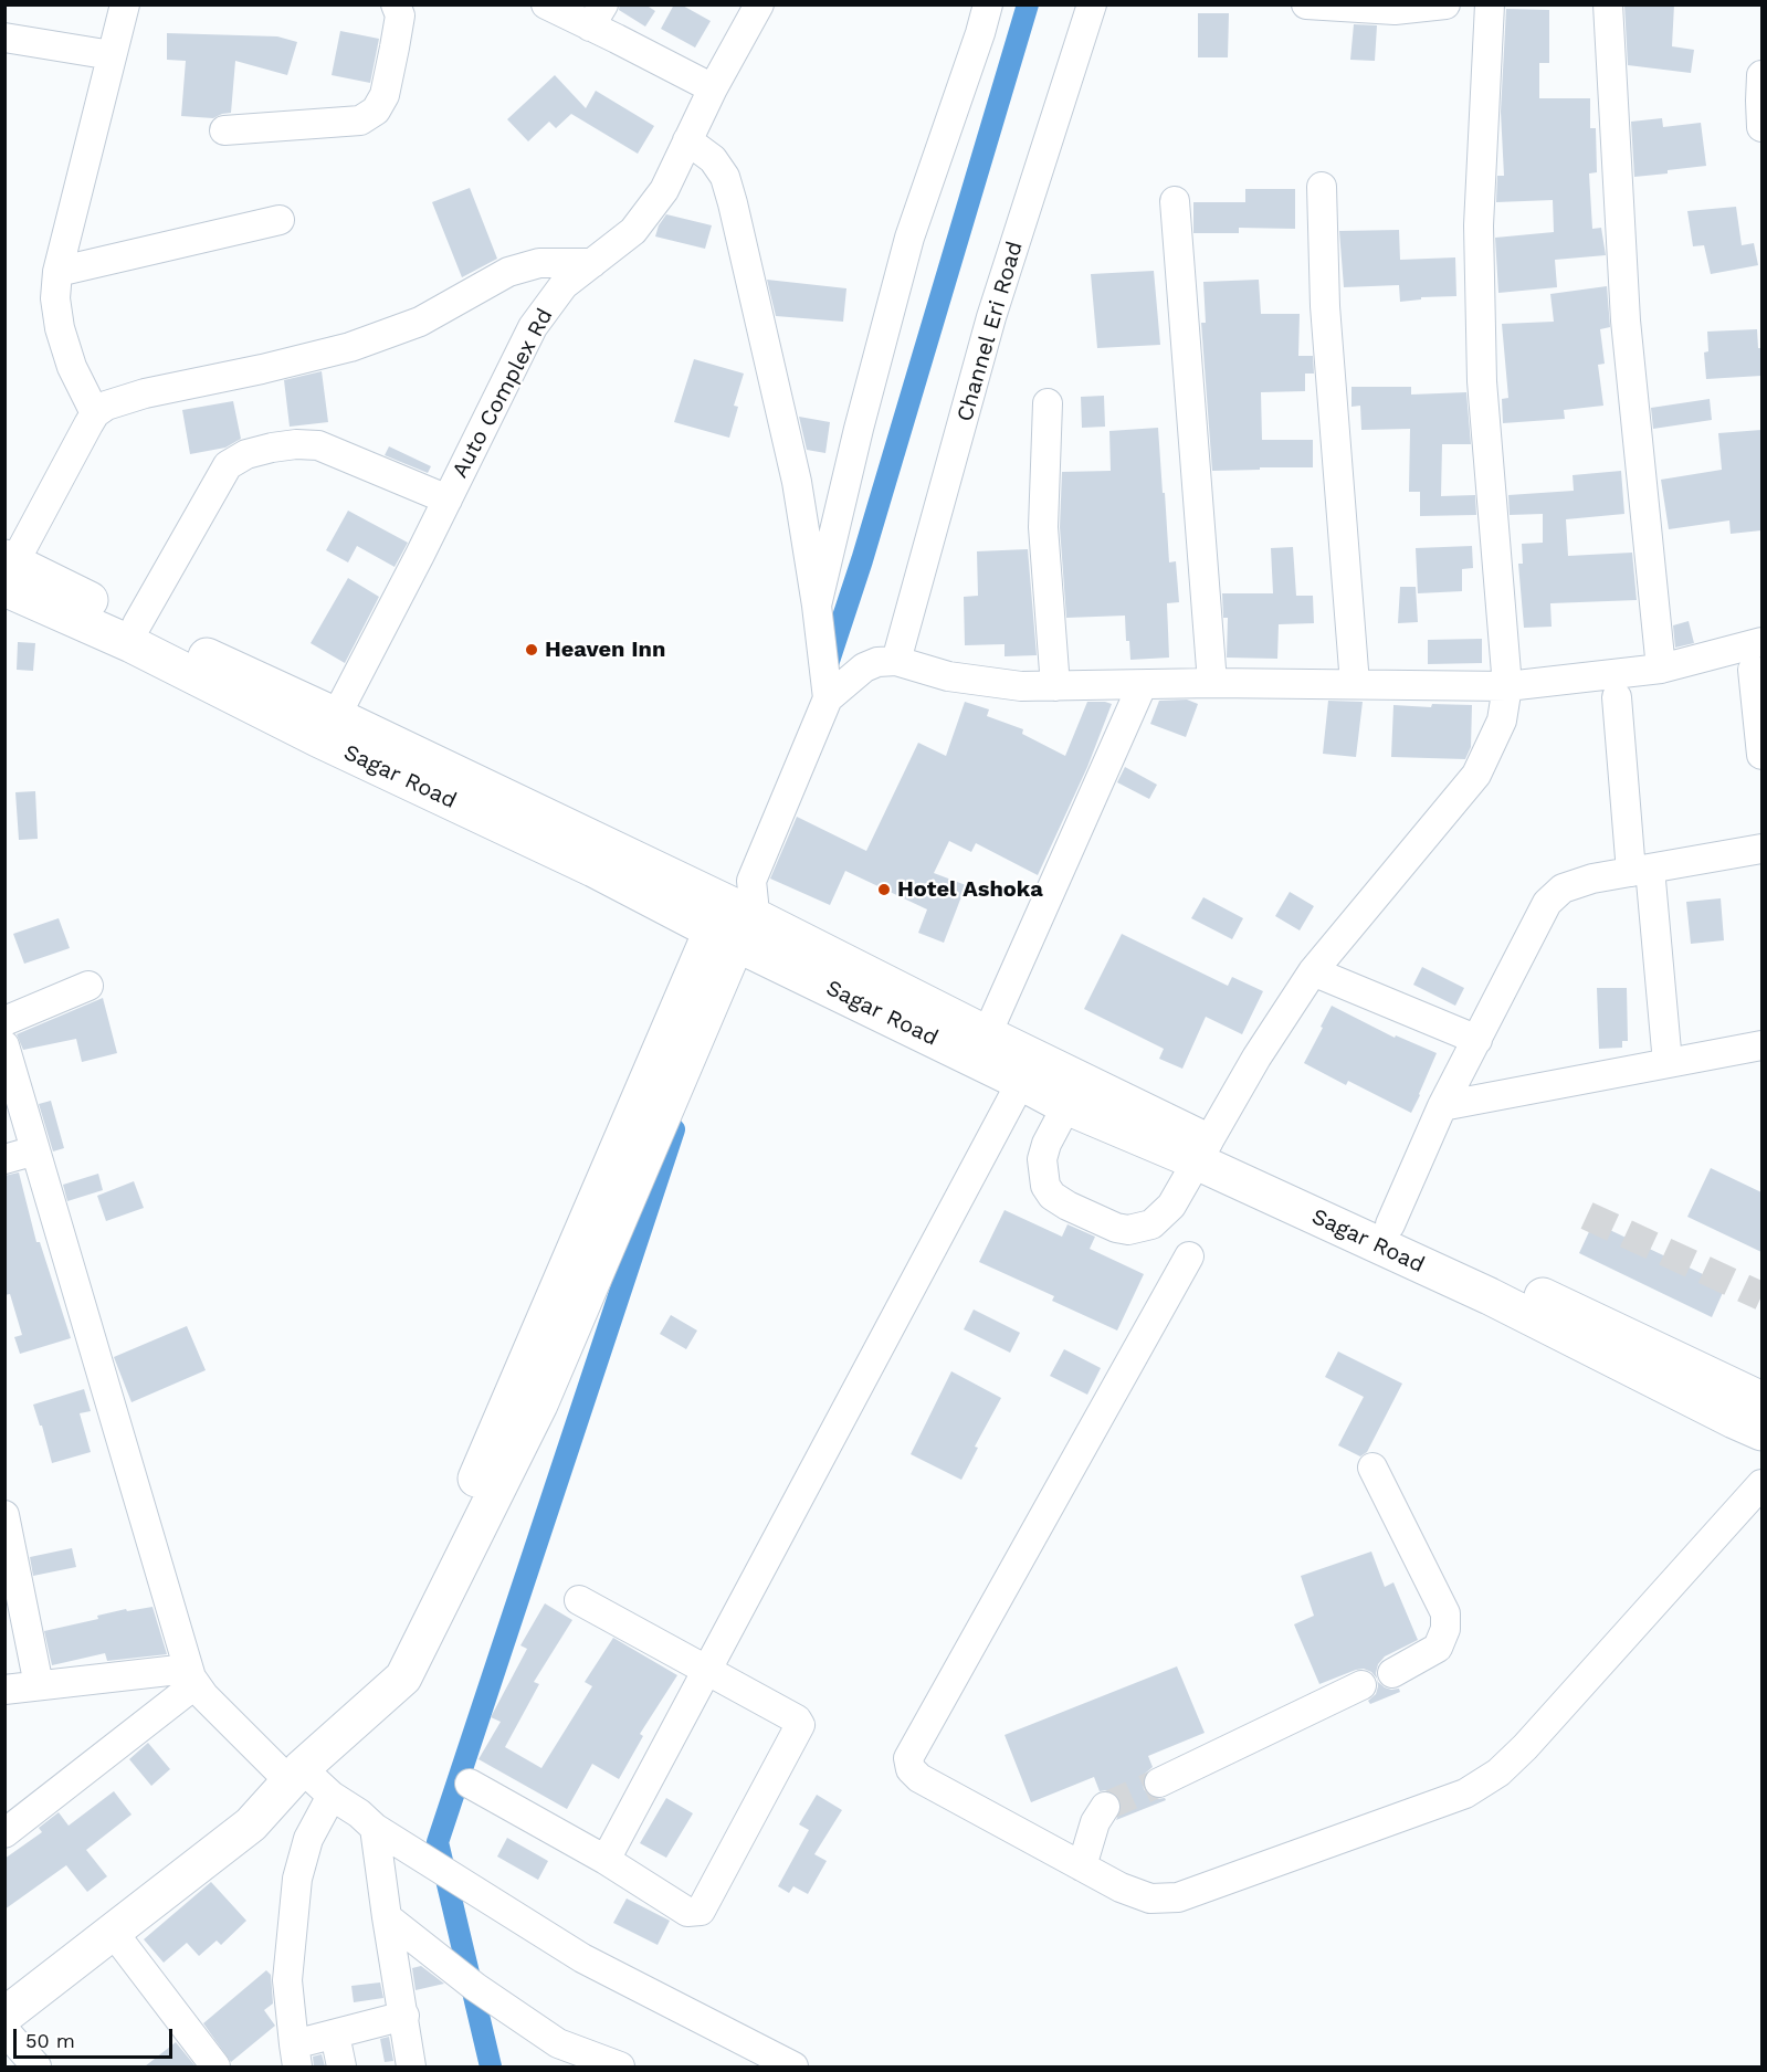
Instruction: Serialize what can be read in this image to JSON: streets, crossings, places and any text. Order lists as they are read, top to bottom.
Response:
{
  "streets": {
    "main road": ["Sagar Road"],
    "street": ["Channel Eri Road", "Auto Complex Rd"]
  },
  "crossings": [
    ["Auto Complex Rd", "Sagar Road"]
  ],
  "places": ["Heaven Inn", "Hotel Ashoka"],
  "scale_bar": "50 m"
}
